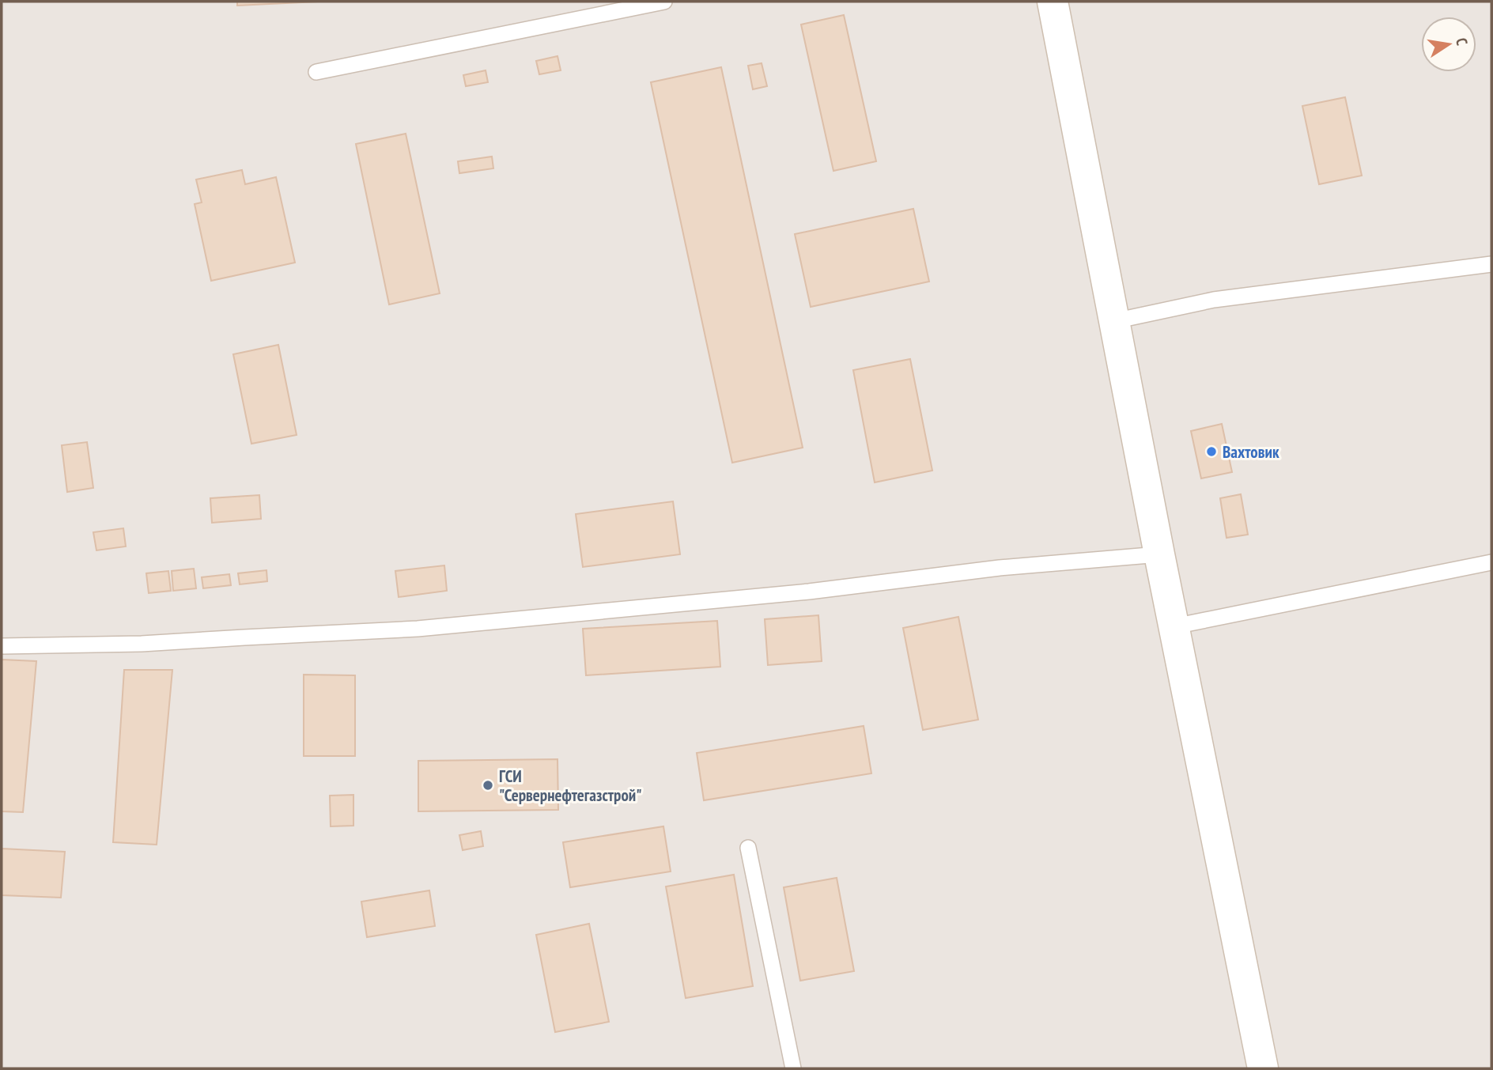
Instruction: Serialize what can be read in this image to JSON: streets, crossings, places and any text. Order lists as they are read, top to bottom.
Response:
{
  "places": ["Вахтовик", "ГСИ \"Сервернефтегазстрой\""],
  "north": "right"
}
